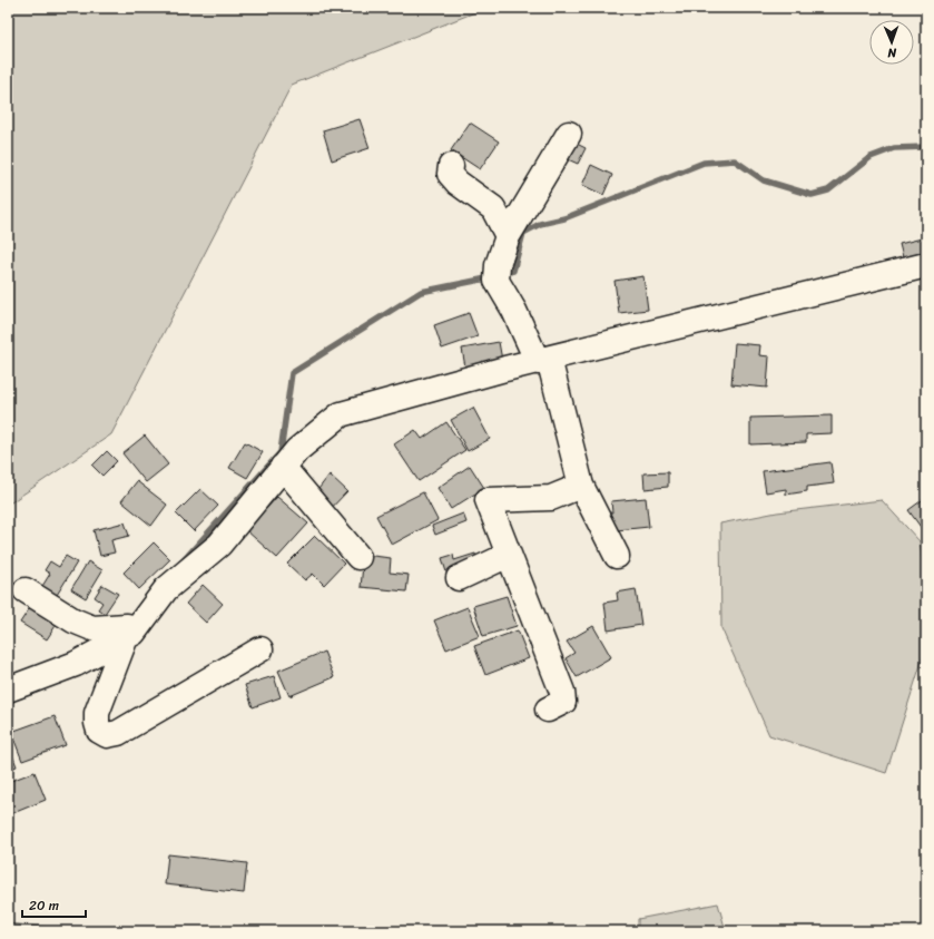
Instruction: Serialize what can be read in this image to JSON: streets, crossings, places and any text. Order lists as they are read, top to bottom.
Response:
{
  "scale_bar": "20 m",
  "north": "bottom"
}
